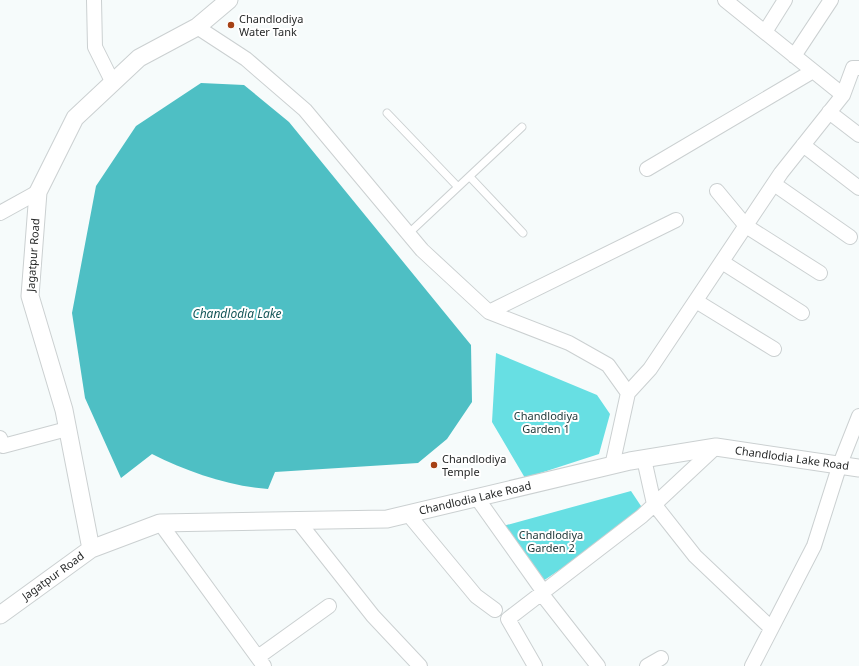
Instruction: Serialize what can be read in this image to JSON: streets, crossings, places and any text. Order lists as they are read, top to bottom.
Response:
{
  "streets": {
    "street": ["Jagatpur Road", "Chandlodia Lake Road"]
  },
  "crossings": [
    ["Jagatpur Road", "Chandlodia Lake Road"]
  ],
  "water": ["Chandlodia Lake"],
  "parks": ["Chandlodiya Garden 1", "Chandlodiya Garden 2"],
  "places": ["Chandlodiya Water Tank", "Chandlodiya Temple"]
}
